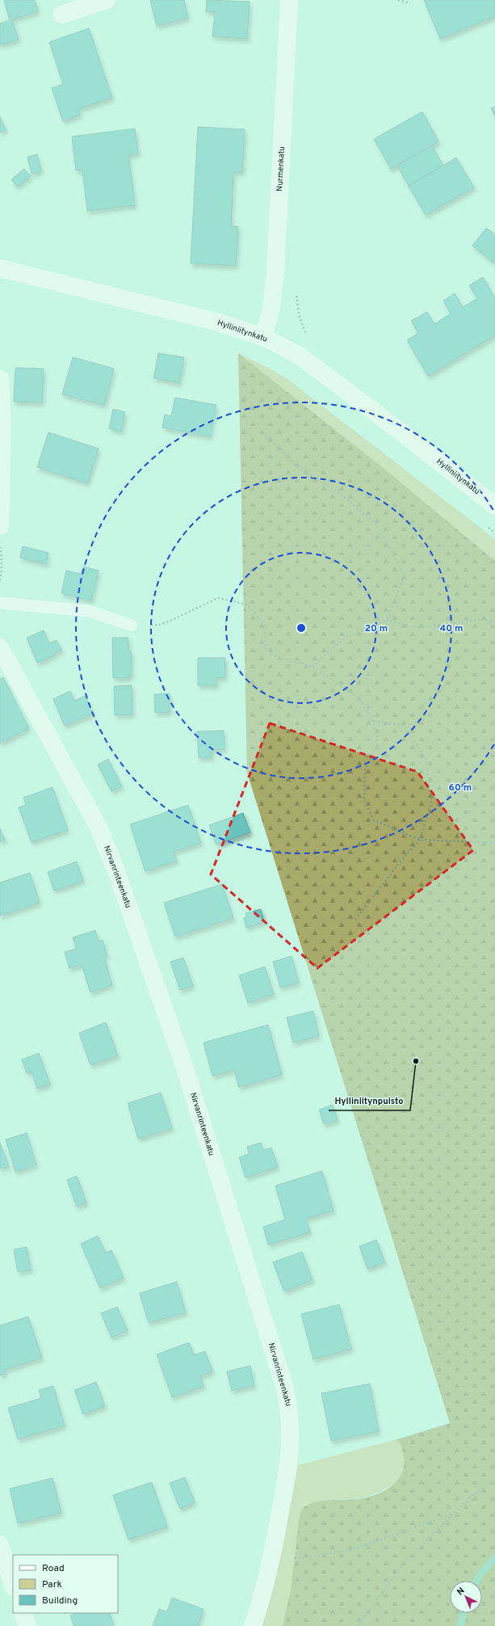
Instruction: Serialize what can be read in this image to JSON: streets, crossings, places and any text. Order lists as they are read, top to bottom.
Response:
{
  "streets": {
    "street": ["Nurmenkatu", "Hylliniitynkatu", "Nirvanrinteenkatu"]
  },
  "crossings": [
    ["Nurmenkatu", "Hylliniitynkatu"]
  ],
  "places": ["Hylliniitynpuisto"],
  "legend": ["Road", "Park", "Building"],
  "north": "top left",
  "rings": ["20 m", "40 m", "60 m"]
}
